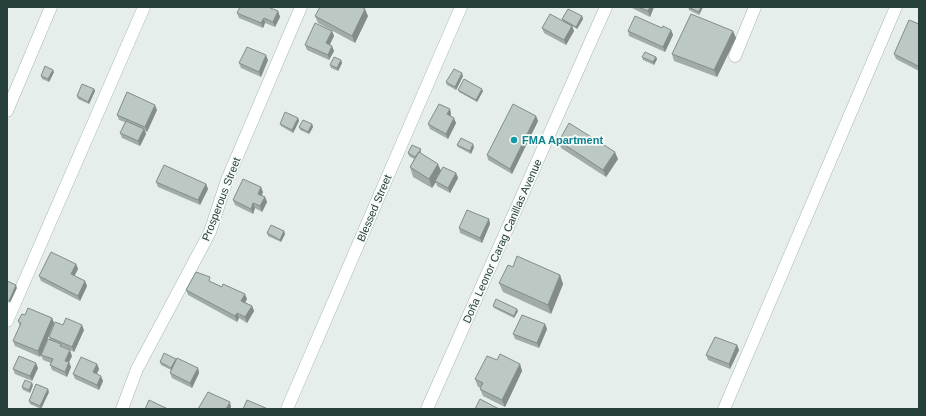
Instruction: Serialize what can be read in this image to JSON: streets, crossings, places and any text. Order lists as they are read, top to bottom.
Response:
{
  "streets": {
    "street": ["Prosperous Street", "Blessed Street", "Doña Leonor Carag Canillas Avenue"]
  },
  "places": ["FMA Apartment"]
}
